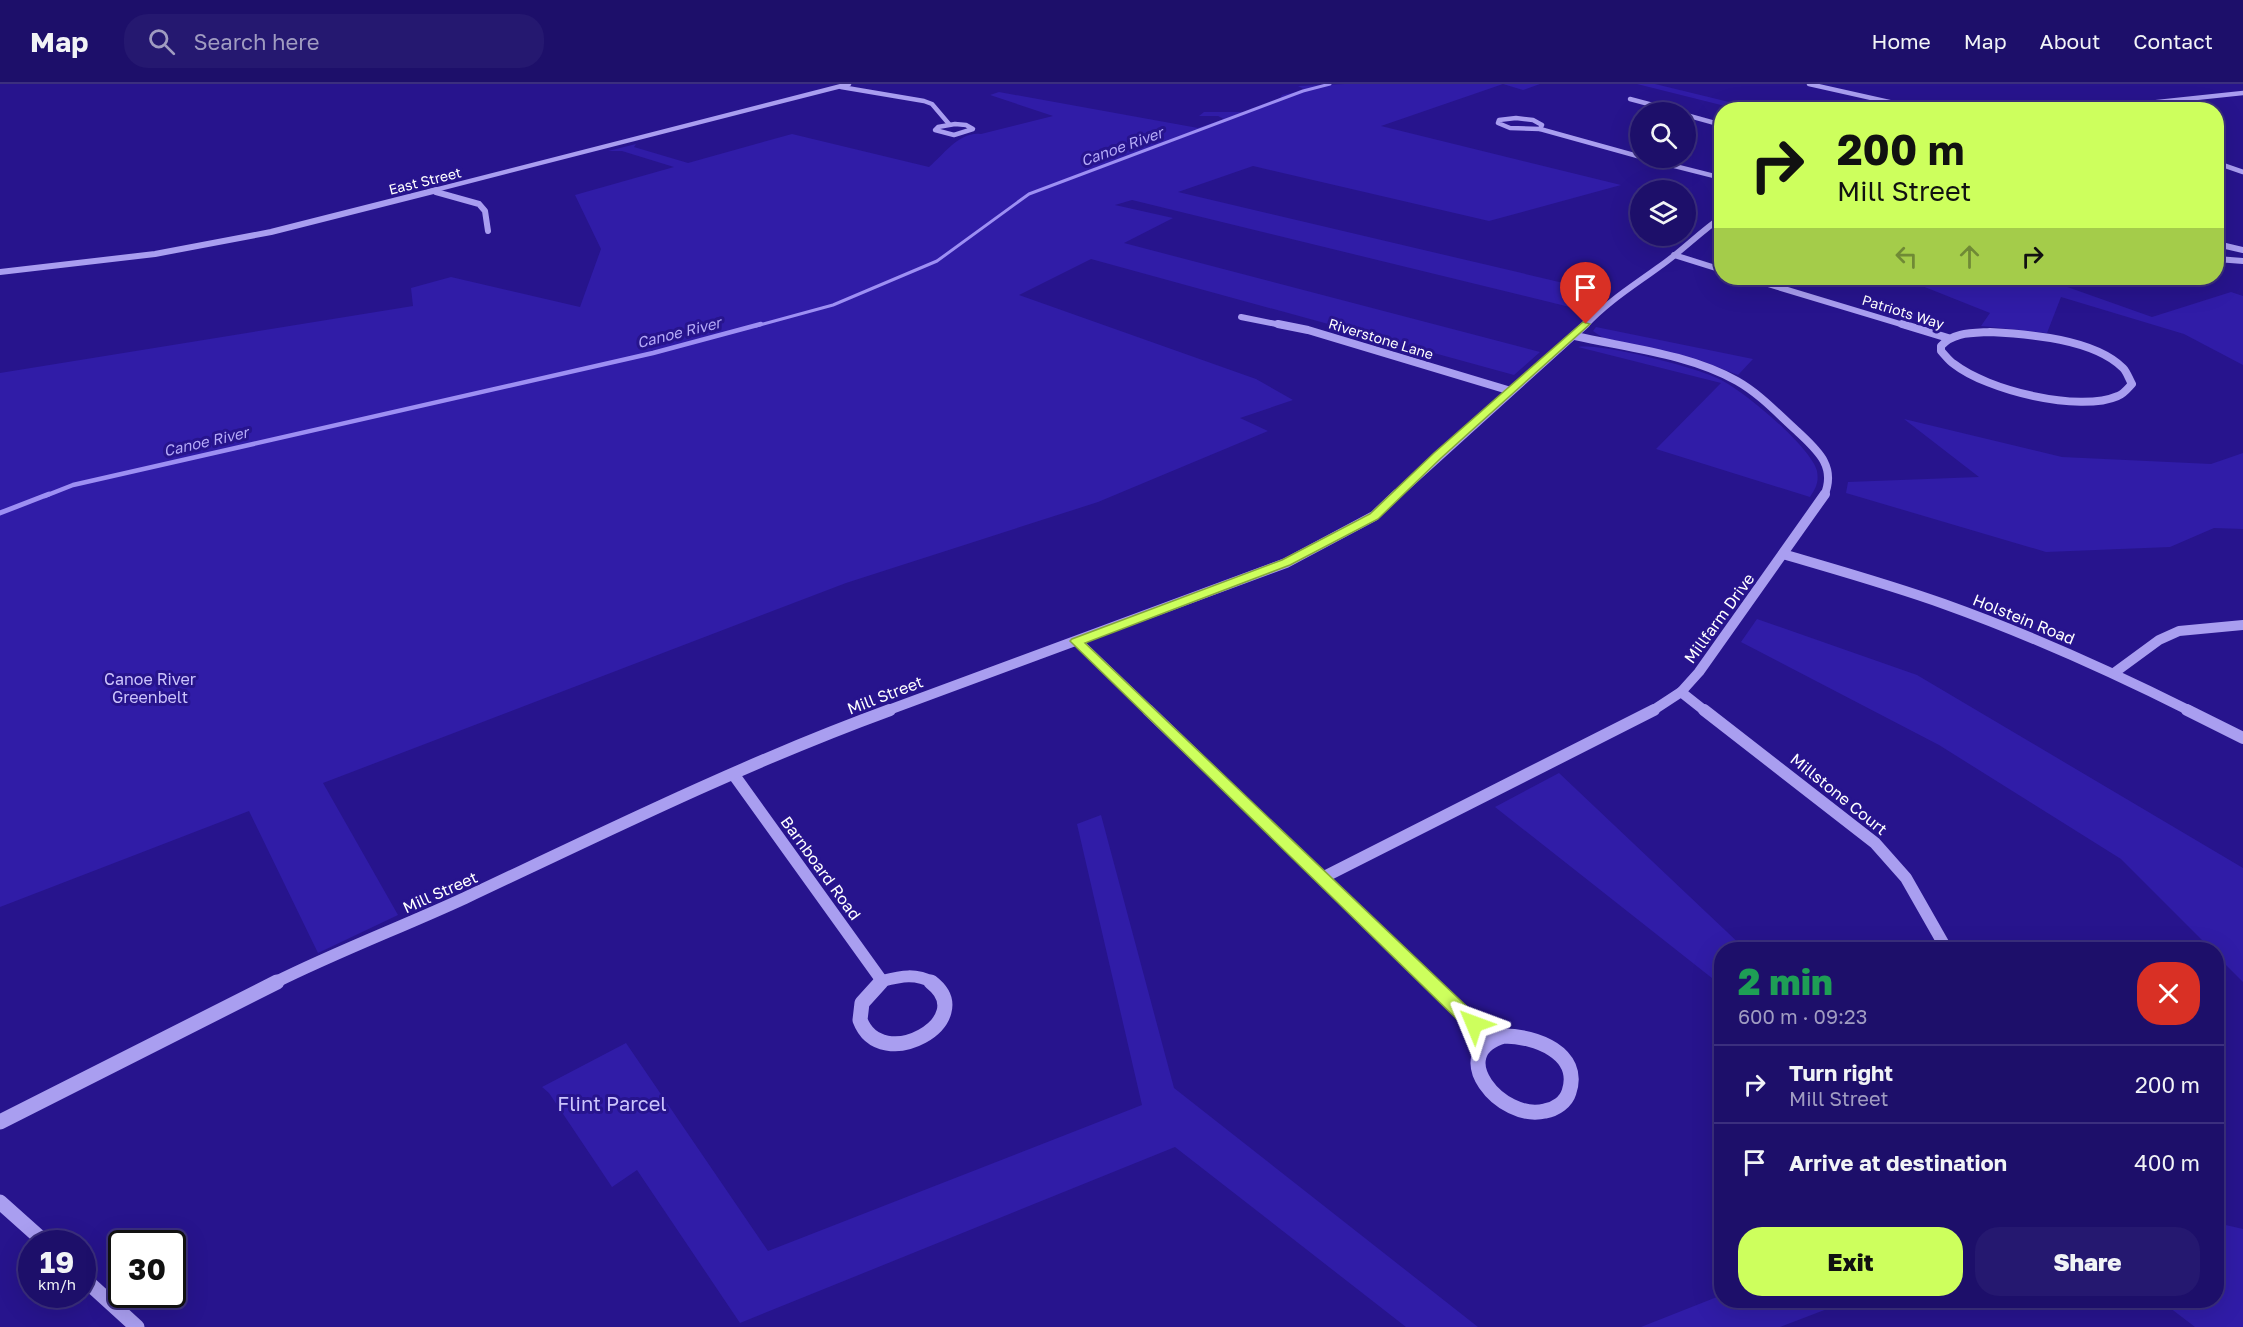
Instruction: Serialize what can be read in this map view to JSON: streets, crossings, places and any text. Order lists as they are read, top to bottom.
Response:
{
  "streets": {
    "street": [
      "East Street",
      "Patriots Way",
      "Riverstone Lane",
      "Millfarm Drive",
      "Holstein Road",
      "Mill Street",
      "Millstone Court",
      "Barnboard Road"
    ]
  },
  "crossings": [
    ["Riverstone Lane", "Mill Street"],
    ["Millfarm Drive", "Holstein Road"],
    ["Millfarm Drive", "Mill Street"],
    ["Millfarm Drive", "Millstone Court"],
    ["Mill Street", "Barnboard Road"]
  ],
  "water": ["Canoe River"],
  "parks": ["Canoe River Greenbelt", "Flint Parcel"],
  "page": {
    "header": "Map",
    "search": "Search here",
    "nav": [
      "Home",
      "Map",
      "About",
      "Contact"
    ],
    "turn": ["200 m", "Mill Street"],
    "heading": ["2 min", "600 m · 09:23"],
    "list": [
      {
        "name": "Turn right",
        "note": "Mill Street",
        "value": "200 m"
      },
      {
        "name": "Arrive at destination",
        "value": "400 m"
      }
    ],
    "buttons": ["Exit", "Share"],
    "speed": "19 km/h",
    "limit": "30"
  }
}
